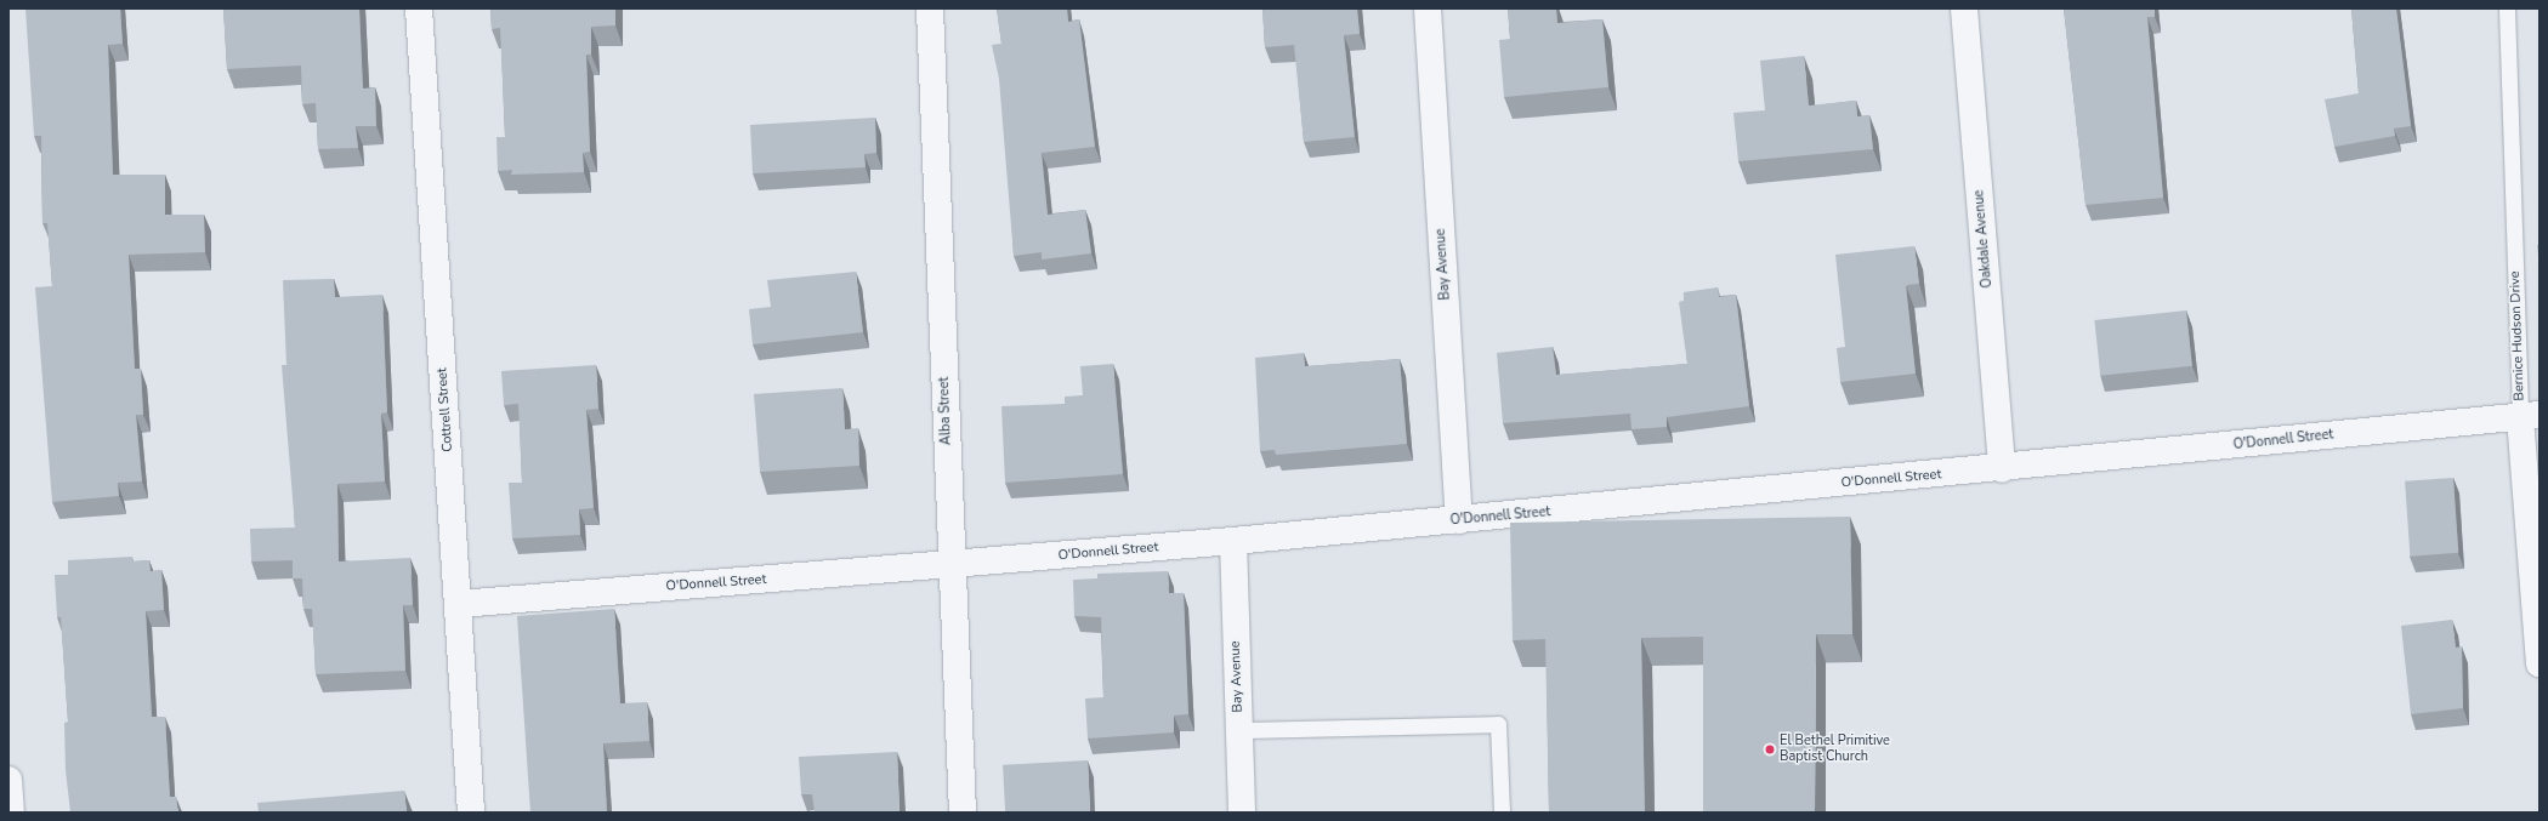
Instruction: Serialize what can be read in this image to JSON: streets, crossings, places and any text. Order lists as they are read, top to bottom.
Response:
{
  "streets": {
    "street": [
      "Oakdale Avenue",
      "Bay Avenue",
      "Bernice Hudson Drive",
      "Cottrell Street",
      "Alba Street",
      "O'Donnell Street"
    ]
  },
  "crossings": [
    ["Oakdale Avenue", "O'Donnell Street"],
    ["Bay Avenue", "O'Donnell Street"],
    ["Bernice Hudson Drive", "O'Donnell Street"],
    ["Cottrell Street", "O'Donnell Street"],
    ["Alba Street", "O'Donnell Street"]
  ],
  "places": ["El Bethel Primitive Baptist Church"]
}
